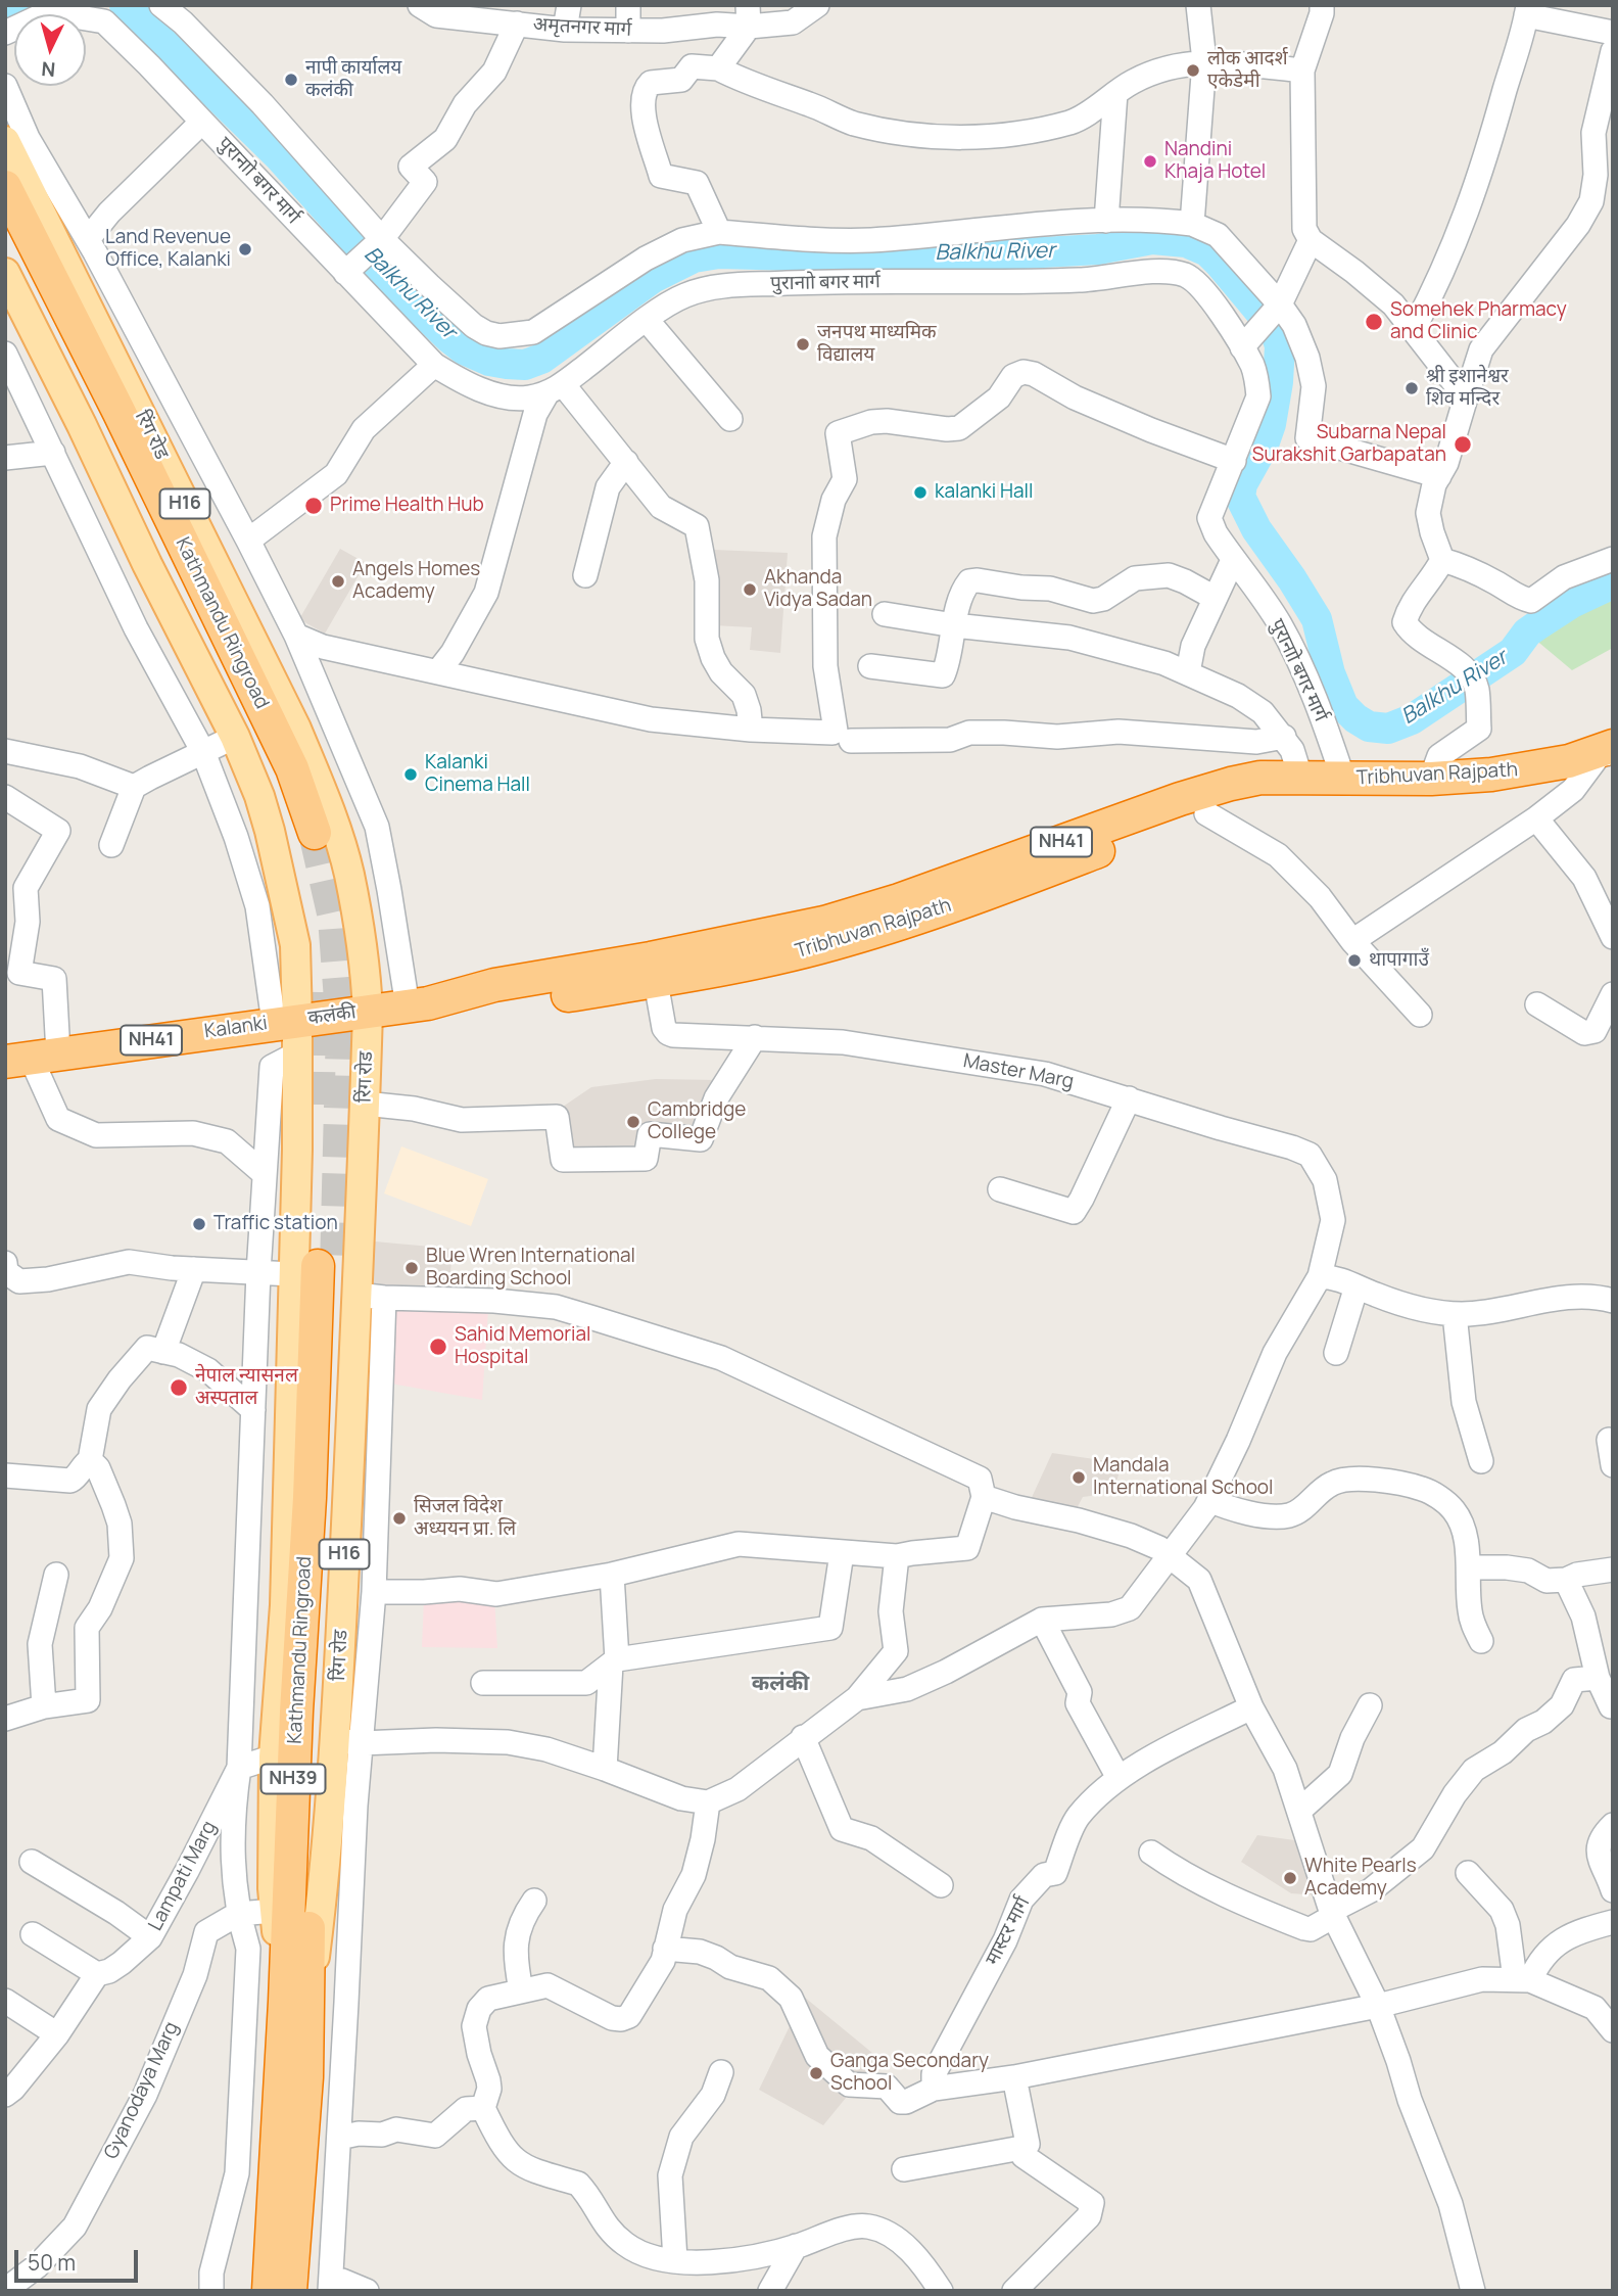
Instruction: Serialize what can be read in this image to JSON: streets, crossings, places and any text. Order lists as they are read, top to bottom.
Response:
{
  "streets": {
    "highway": [
      "Kathmandu Ringroad",
      "Tribhuvan Rajpath",
      "NH41",
      "कलंकी",
      "Kalanki",
      "NH39"
    ],
    "main road": ["रिंग रोड", "H16"],
    "street": [
      "अमृतनगर मार्ग",
      "पुरानाो बगर मार्ग",
      "Master Marg",
      "Lampati Marg",
      "मास्टर मार्ग",
      "Gyanodaya Marg"
    ]
  },
  "crossings": [
    ["पुरानाो बगर मार्ग", "Tribhuvan Rajpath"],
    ["रिंग रोड", "Kathmandu Ringroad"],
    ["रिंग रोड", "Tribhuvan Rajpath"],
    ["रिंग रोड", "कलंकी"],
    ["Tribhuvan Rajpath", "कलंकी"],
    ["Tribhuvan Rajpath", "Master Marg"],
    ["कलंकी", "Kalanki"]
  ],
  "districts": ["कलंकी"],
  "water": ["Balkhu River"],
  "places": [
    "लोक आदर्श एकेडेमी",
    "नापी कार्यालय कलंकी",
    "Nandini Khaja Hotel",
    "Land Revenue Office, Kalanki",
    "Somehek Pharmacy and Clinic",
    "जनपथ माध्यमिक विद्यालय",
    "श्री इशानेश्वर शिव मन्दिर",
    "Subarna Nepal Surakshit Garbapatan",
    "kalanki Hall",
    "Prime Health Hub",
    "Angels Homes Academy",
    "Akhanda Vidya Sadan",
    "Kalanki Cinema Hall",
    "थापागाउँ",
    "Cambridge College",
    "Traffic station",
    "Blue Wren International Boarding School",
    "Sahid Memorial Hospital",
    "नेपाल न्यासनल अस्पताल",
    "Mandala International School",
    "सिजल विदेश अध्ययन प्रा. लि",
    "White Pearls Academy",
    "Ganga Secondary School"
  ],
  "scale_bar": "50 m",
  "north": "bottom"
}
